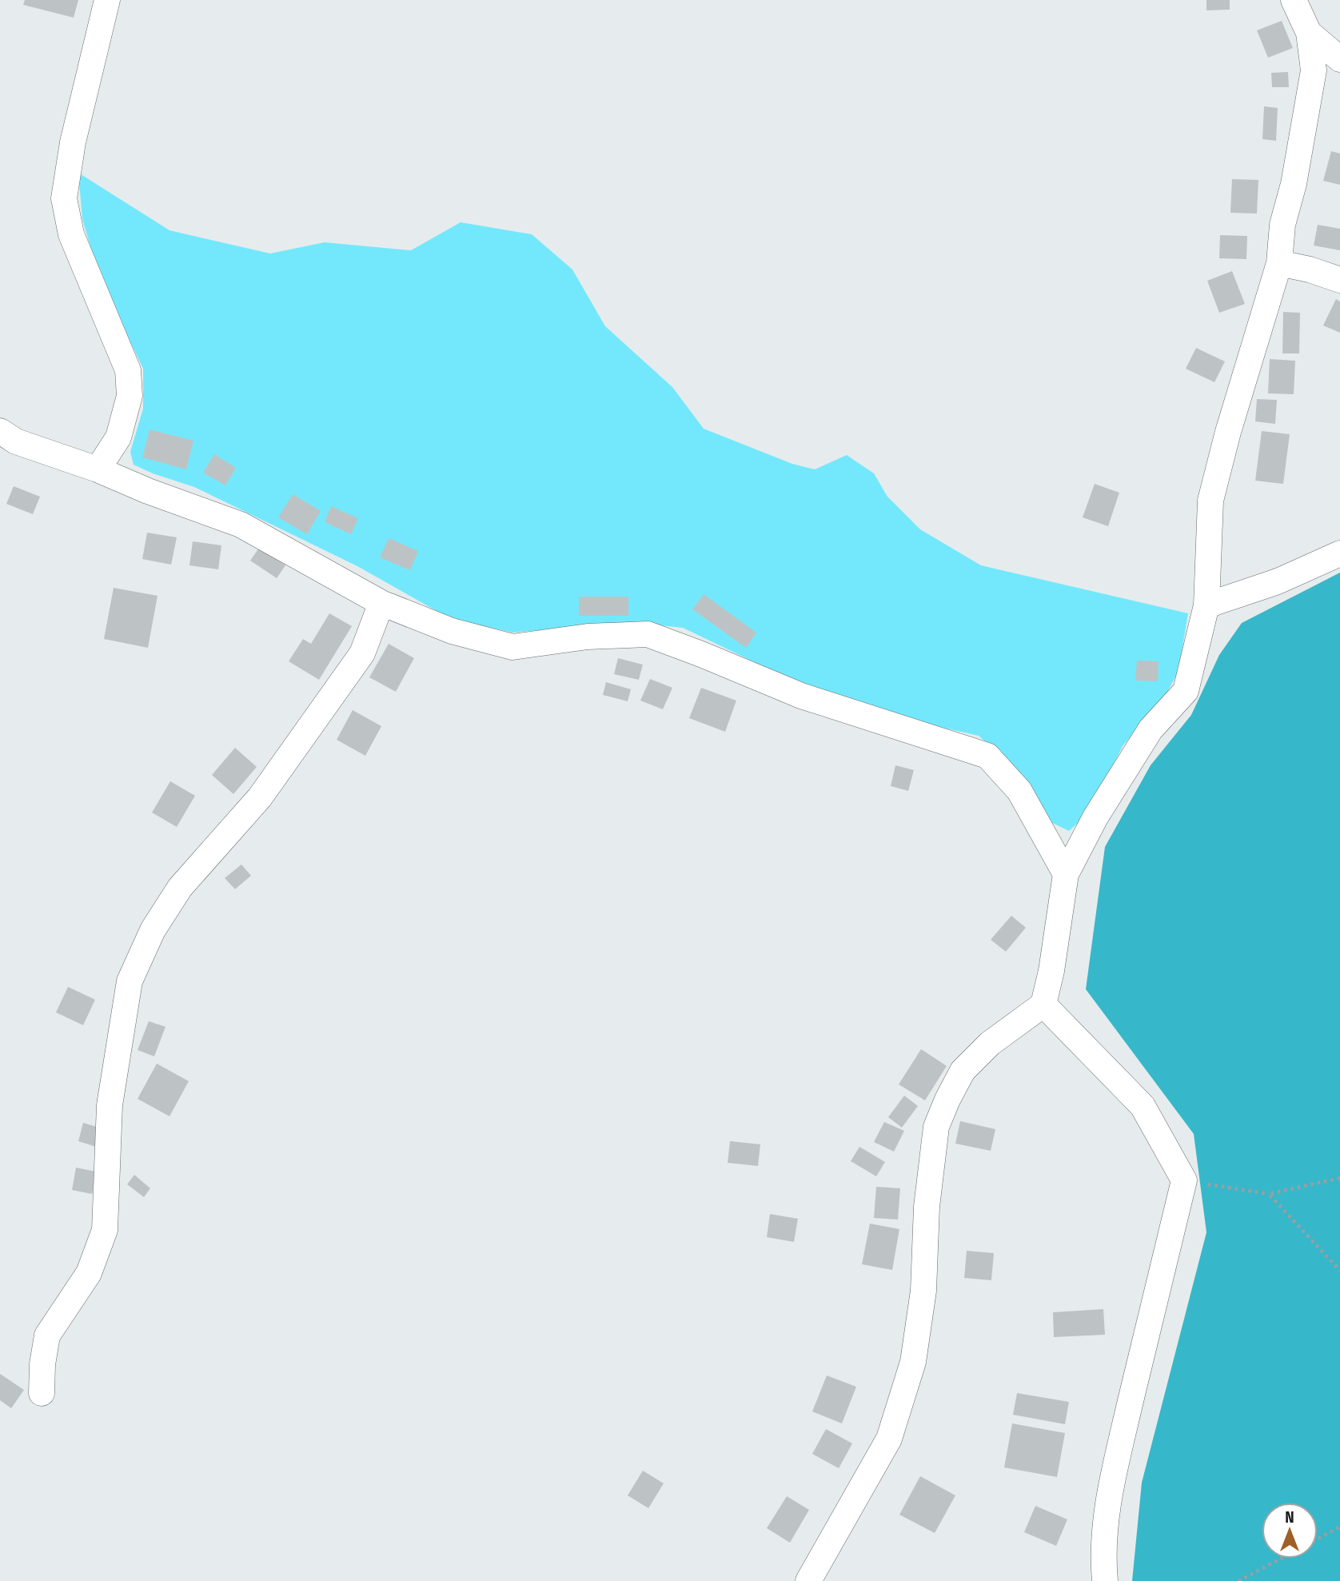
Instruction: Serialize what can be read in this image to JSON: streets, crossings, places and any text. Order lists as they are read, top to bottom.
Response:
{
  "north": "top"
}
